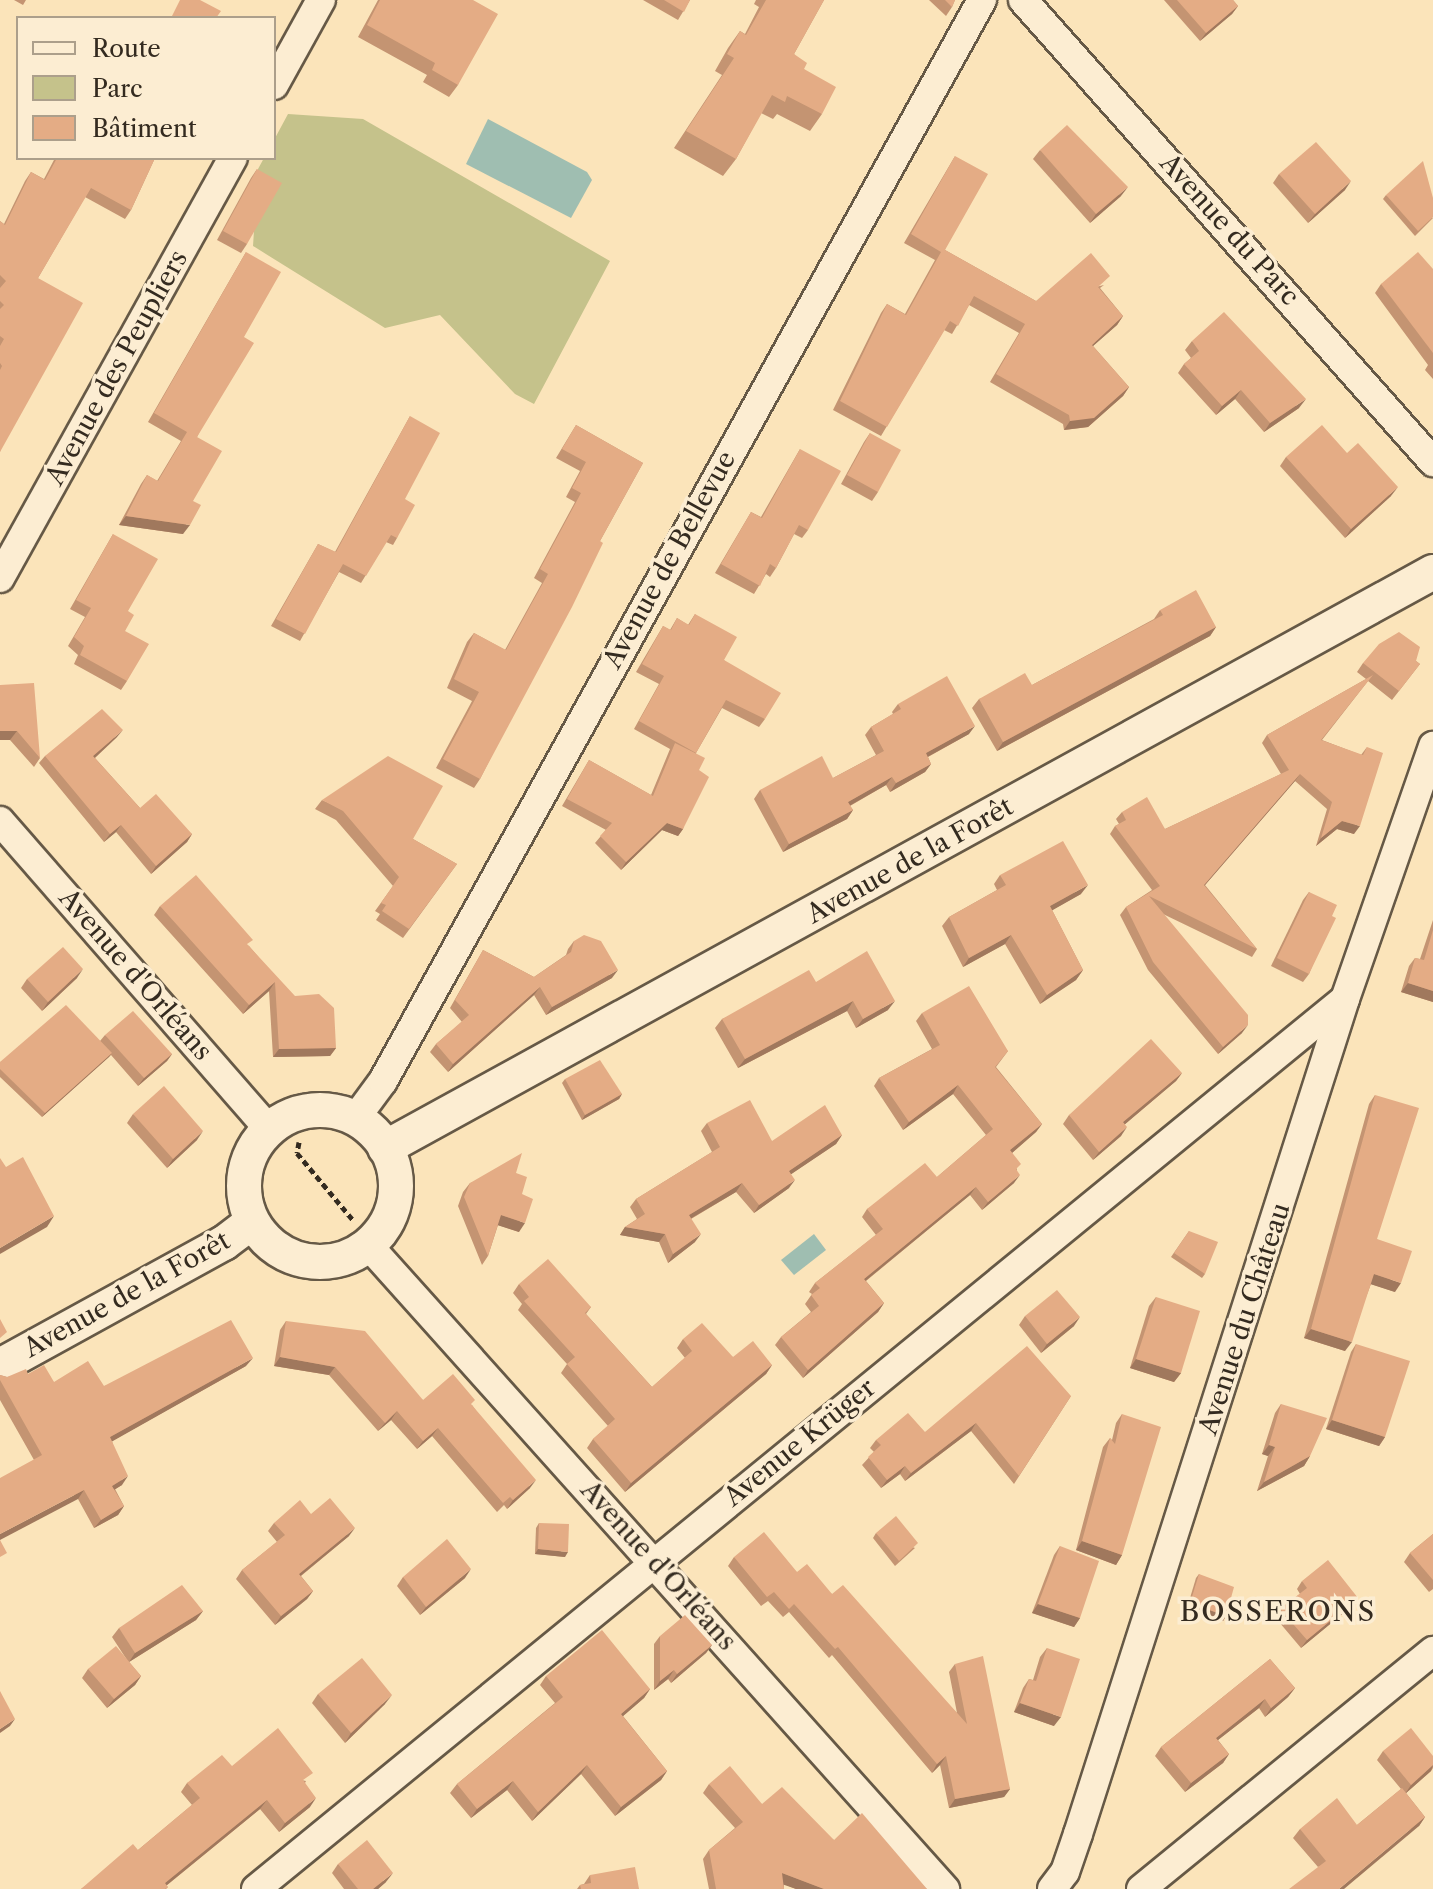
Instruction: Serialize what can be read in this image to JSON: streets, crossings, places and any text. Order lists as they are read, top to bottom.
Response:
{
  "streets": {
    "street": [
      "Avenue du Parc",
      "Avenue des Peupliers",
      "Avenue de Bellevue",
      "Avenue de la Forêt",
      "Avenue d'Orléans",
      "Avenue du Château",
      "Avenue Krüger"
    ]
  },
  "crossings": [
    ["Avenue d'Orléans", "Avenue Krüger"],
    ["Avenue du Château", "Avenue Krüger"]
  ],
  "districts": ["BOSSERONS"],
  "legend": ["Route", "Parc", "Bâtiment"]
}
